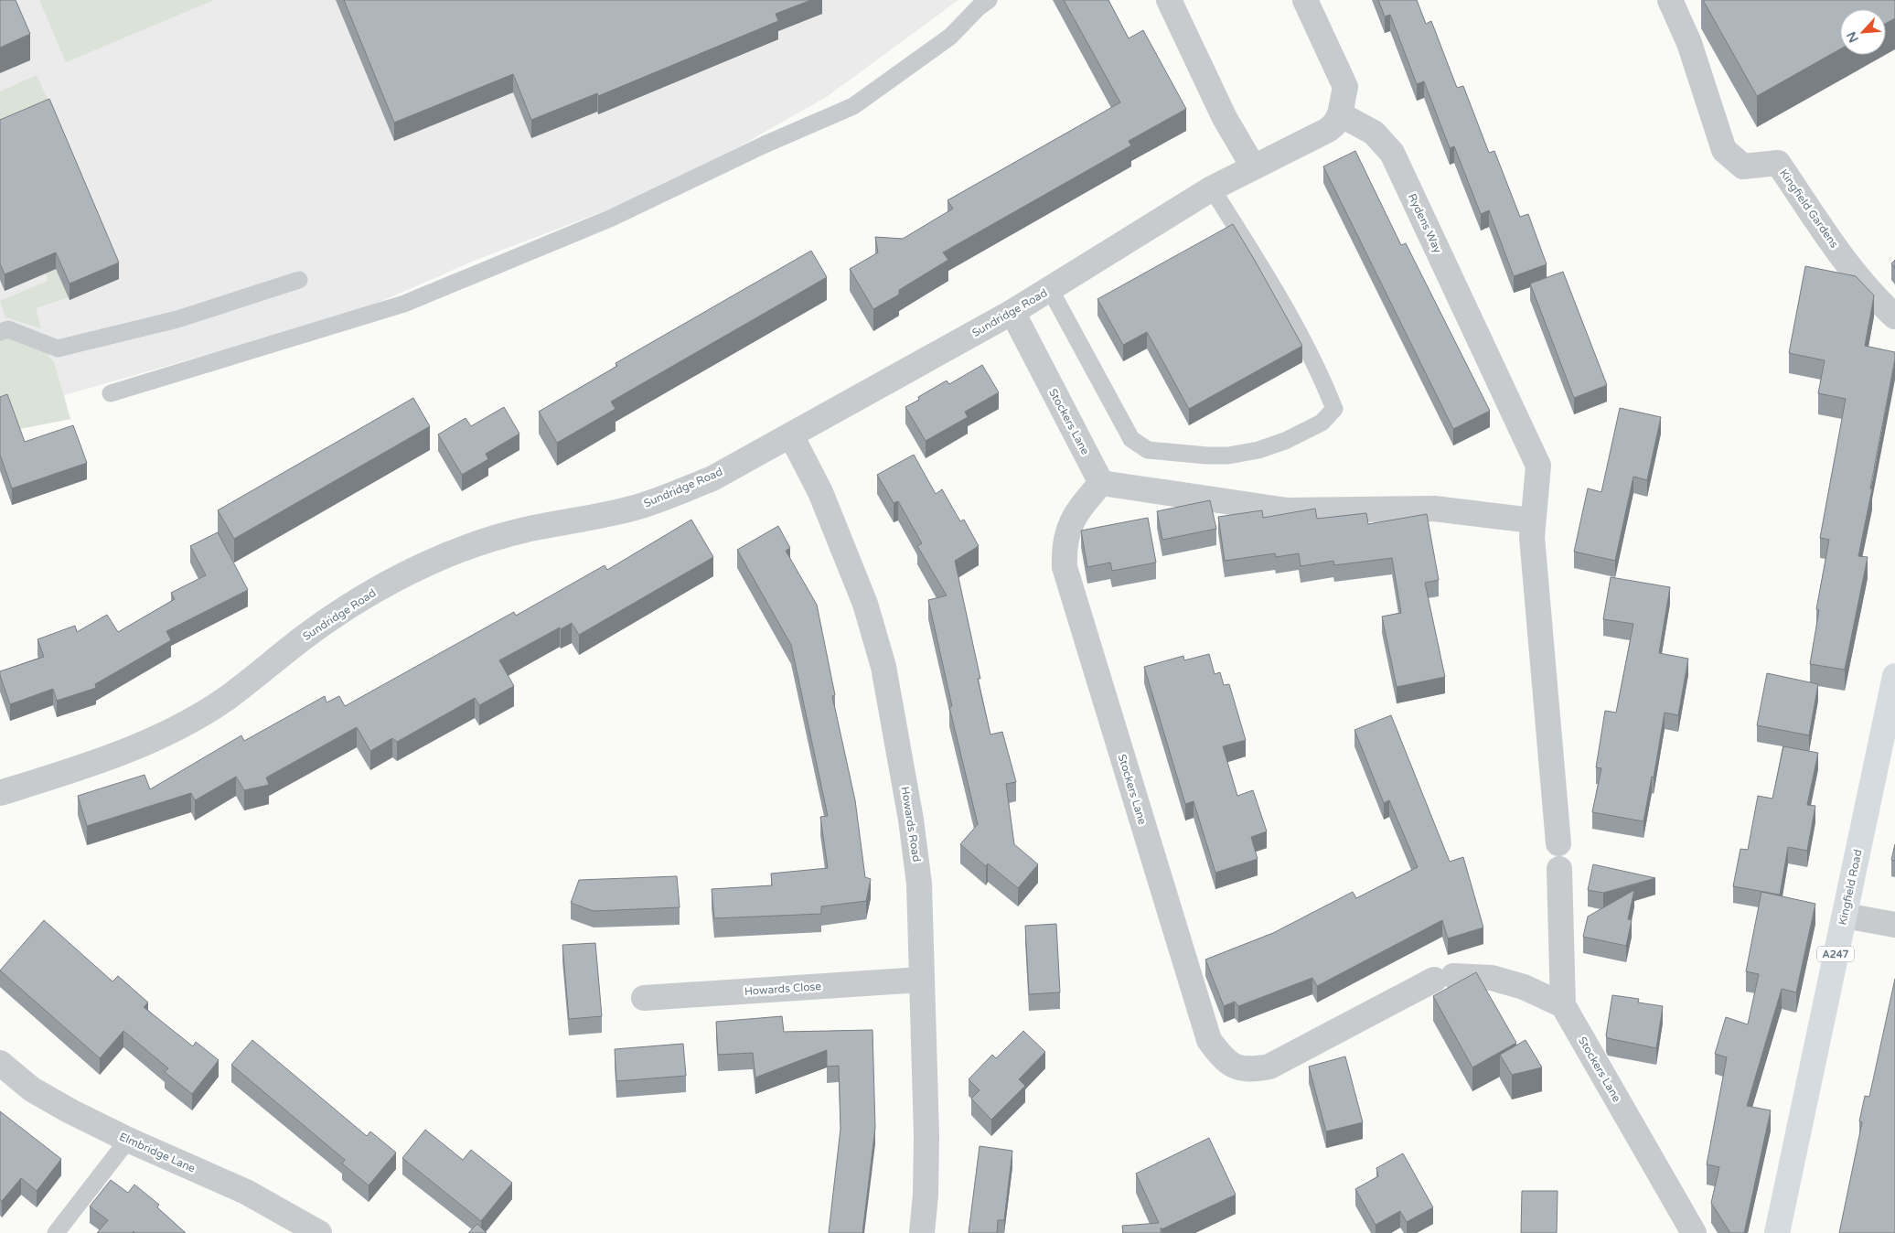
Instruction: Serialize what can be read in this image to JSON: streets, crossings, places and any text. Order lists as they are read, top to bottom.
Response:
{
  "streets": {
    "main road": ["Kingfield Road", "A247"],
    "street": [
      "Kingfield Gardens",
      "Rydens Way",
      "Sundridge Road",
      "Stockers Lane",
      "Howards Road",
      "Howards Close",
      "Elmbridge Lane"
    ]
  },
  "crossings": [
    ["Rydens Way", "Sundridge Road"],
    ["Sundridge Road", "Stockers Lane"],
    ["Sundridge Road", "Howards Road"],
    ["Howards Road", "Howards Close"]
  ],
  "north": "bottom left"
}
